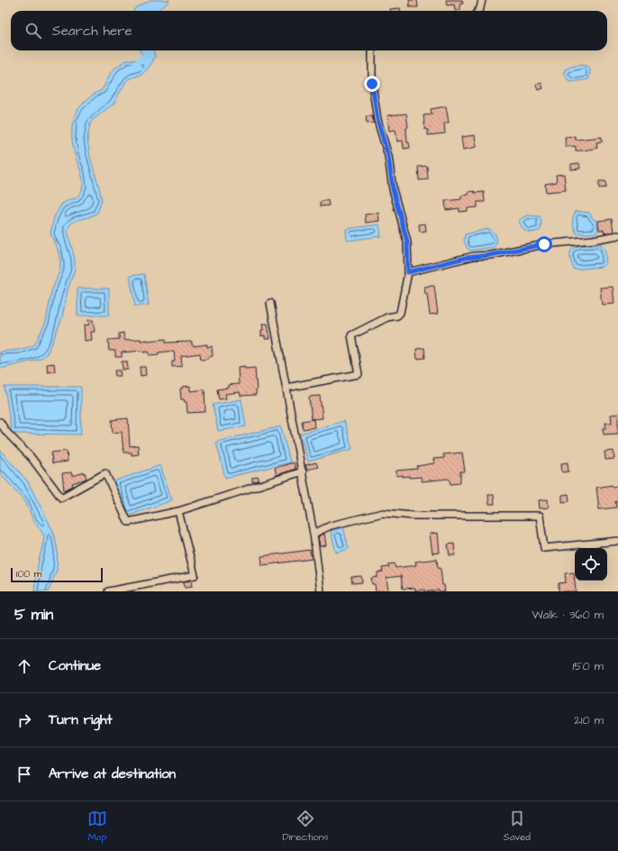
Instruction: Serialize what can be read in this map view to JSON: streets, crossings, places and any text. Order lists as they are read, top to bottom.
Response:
{
  "scale_bar": "100 m",
  "page": {
    "search": "Search here",
    "scale": "100 m",
    "heading": ["5 min", "Walk · 360 m"],
    "list": [
      ["Continue", "150 m"],
      ["Turn right", "210 m"],
      "Arrive at destination"
    ],
    "nav": ["Map", "Directions", "Saved"]
  }
}
